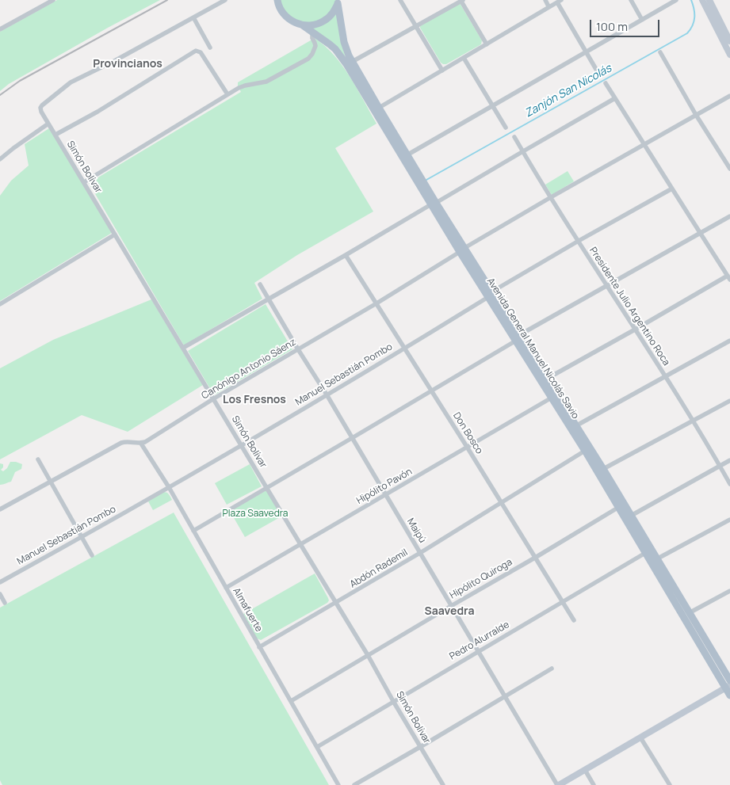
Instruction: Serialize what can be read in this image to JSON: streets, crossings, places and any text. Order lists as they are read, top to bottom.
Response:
{
  "streets": {
    "main road": ["Avenida General Manuel Nicolás Savio"],
    "street": [
      "Simón Bolívar",
      "Presidente Julio Argentino Roca",
      "Canónigo Antonio Sáenz",
      "Manuel Sebastián Pombo",
      "Don Bosco",
      "Hipólito Pavón",
      "Maipú",
      "Abdón Rademil",
      "Hipólito Quiroga",
      "Almafuerte",
      "Pedro Alurralde"
    ]
  },
  "crossings": [
    ["Simón Bolívar", "Canónigo Antonio Sáenz"],
    ["Simón Bolívar", "Manuel Sebastián Pombo"],
    ["Simón Bolívar", "Hipólito Pavón"],
    ["Simón Bolívar", "Abdón Rademil"],
    ["Simón Bolívar", "Hipólito Quiroga"],
    ["Simón Bolívar", "Pedro Alurralde"],
    ["Presidente Julio Argentino Roca", "Canónigo Antonio Sáenz"],
    ["Presidente Julio Argentino Roca", "Manuel Sebastián Pombo"],
    ["Avenida General Manuel Nicolás Savio", "Canónigo Antonio Sáenz"],
    ["Avenida General Manuel Nicolás Savio", "Manuel Sebastián Pombo"],
    ["Avenida General Manuel Nicolás Savio", "Hipólito Pavón"],
    ["Avenida General Manuel Nicolás Savio", "Abdón Rademil"],
    ["Avenida General Manuel Nicolás Savio", "Hipólito Quiroga"],
    ["Avenida General Manuel Nicolás Savio", "Pedro Alurralde"],
    ["Canónigo Antonio Sáenz", "Don Bosco"],
    ["Canónigo Antonio Sáenz", "Maipú"],
    ["Canónigo Antonio Sáenz", "Almafuerte"],
    ["Manuel Sebastián Pombo", "Don Bosco"],
    ["Manuel Sebastián Pombo", "Maipú"],
    ["Manuel Sebastián Pombo", "Almafuerte"],
    ["Don Bosco", "Hipólito Pavón"],
    ["Don Bosco", "Abdón Rademil"],
    ["Don Bosco", "Hipólito Quiroga"],
    ["Don Bosco", "Pedro Alurralde"],
    ["Hipólito Pavón", "Maipú"],
    ["Hipólito Pavón", "Almafuerte"],
    ["Maipú", "Abdón Rademil"],
    ["Maipú", "Hipólito Quiroga"],
    ["Maipú", "Pedro Alurralde"],
    ["Abdón Rademil", "Almafuerte"],
    ["Hipólito Quiroga", "Almafuerte"],
    ["Almafuerte", "Pedro Alurralde"]
  ],
  "districts": ["Provincianos", "Los Fresnos", "Saavedra"],
  "water": ["Zanjón San Nicolás"],
  "parks": ["Plaza Saavedra"],
  "scale_bar": "100 m"
}
